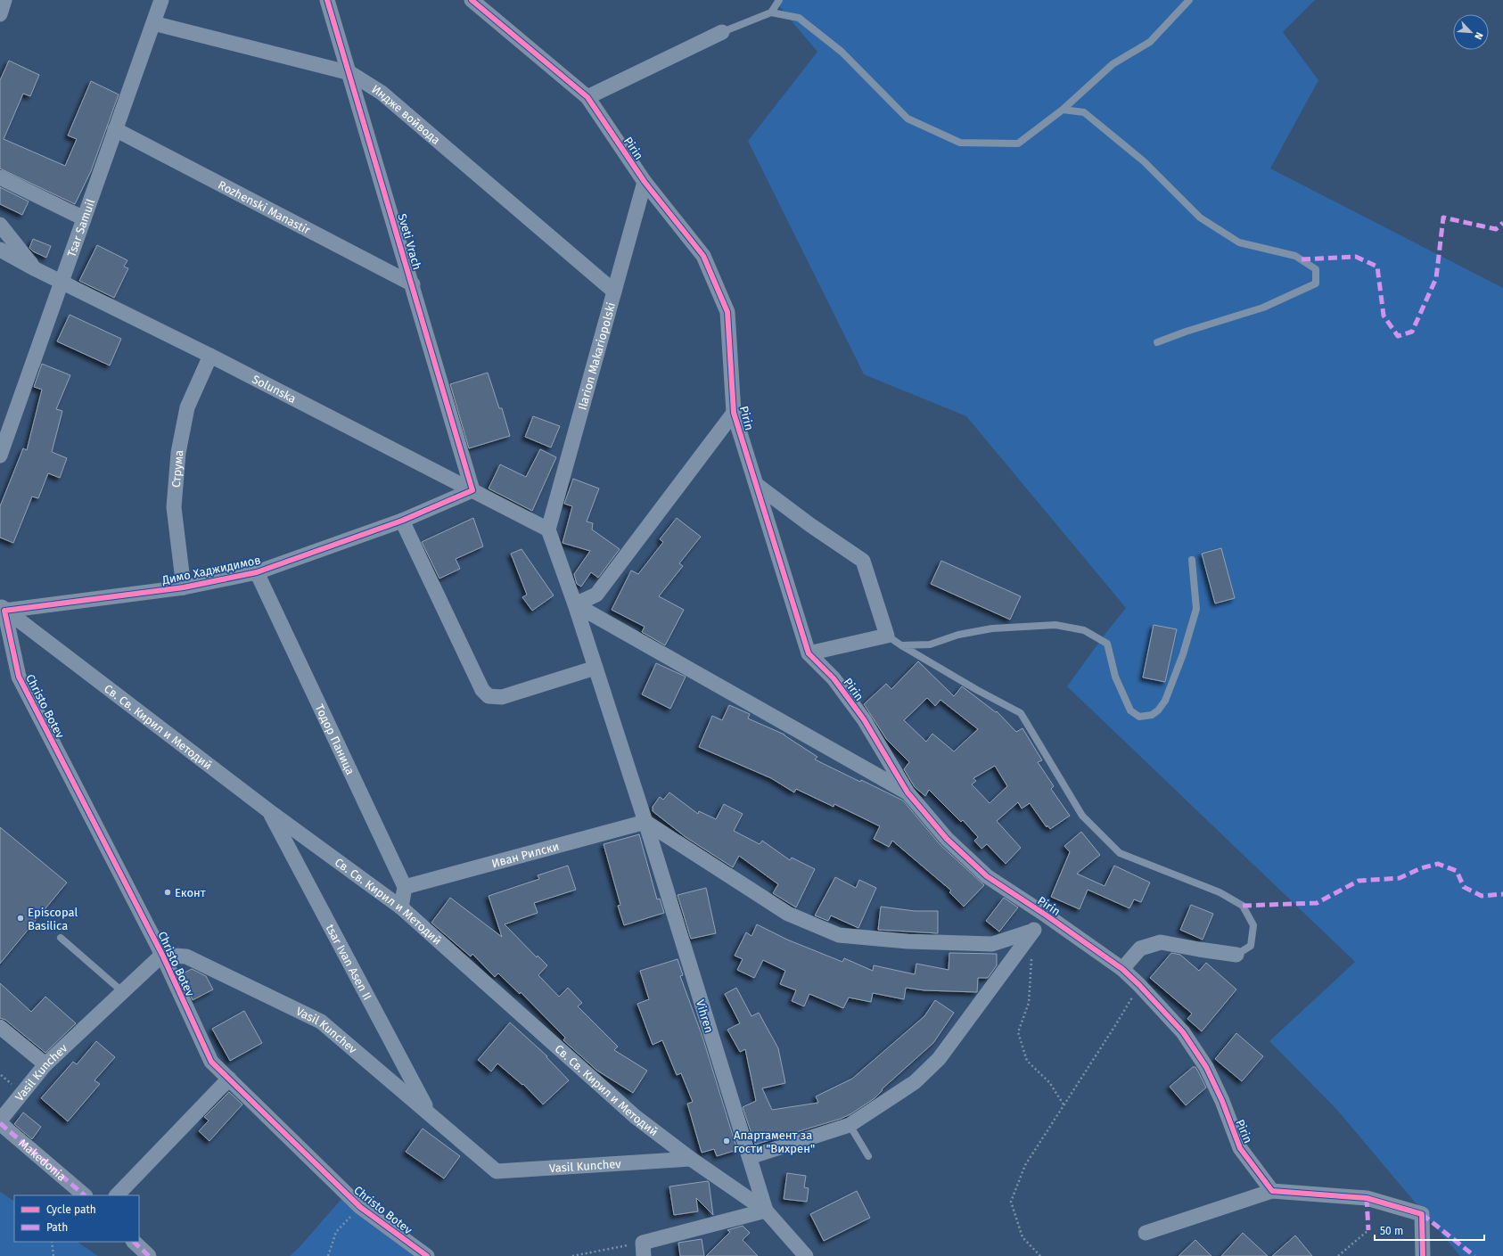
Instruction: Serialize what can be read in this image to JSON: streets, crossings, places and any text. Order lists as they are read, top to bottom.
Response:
{
  "streets": {
    "street": [
      "Индже войвода",
      "Pirin",
      "Rozhenski Manastir",
      "Tsar Samuil",
      "Sveti Vrach",
      "Ilarion Makariopolski",
      "Solunska",
      "Струма",
      "Димо Хаджидимов",
      "Christo Botev",
      "Св. Св. Кирил и Методий",
      "Тодор Паница",
      "Иван Рилски",
      "tsar Ivan Asen II",
      "Vihren",
      "Vasil Kunchev",
      "Makedonia"
    ]
  },
  "crossings": [
    ["Индже войвода", "Tsar Samuil"],
    ["Индже войвода", "Sveti Vrach"],
    ["Индже войвода", "Ilarion Makariopolski"],
    ["Pirin", "Ilarion Makariopolski"],
    ["Rozhenski Manastir", "Tsar Samuil"],
    ["Rozhenski Manastir", "Sveti Vrach"],
    ["Tsar Samuil", "Solunska"],
    ["Sveti Vrach", "Solunska"],
    ["Sveti Vrach", "Димо Хаджидимов"],
    ["Ilarion Makariopolski", "Solunska"],
    ["Ilarion Makariopolski", "Vihren"],
    ["Solunska", "Струма"],
    ["Solunska", "Димо Хаджидимов"],
    ["Solunska", "Vihren"],
    ["Струма", "Димо Хаджидимов"],
    ["Димо Хаджидимов", "Christo Botev"],
    ["Димо Хаджидимов", "Св. Св. Кирил и Методий"],
    ["Димо Хаджидимов", "Тодор Паница"],
    ["Christo Botev", "Св. Св. Кирил и Методий"],
    ["Christo Botev", "Vasil Kunchev"],
    ["Св. Св. Кирил и Методий", "tsar Ivan Asen II"],
    ["Св. Св. Кирил и Методий", "Vihren"],
    ["Св. Св. Кирил и Методий", "Vasil Kunchev"],
    ["Тодор Паница", "Иван Рилски"],
    ["Иван Рилски", "Vihren"],
    ["tsar Ivan Asen II", "Vasil Kunchev"],
    ["Vasil Kunchev", "Makedonia"]
  ],
  "places": ["Еконт", "Еpiscopal Basilica", "Апартамент за гости \"Вихрен\""],
  "legend": ["Cycle path", "Path"],
  "scale_bar": "50 m",
  "north": "bottom right"
}
